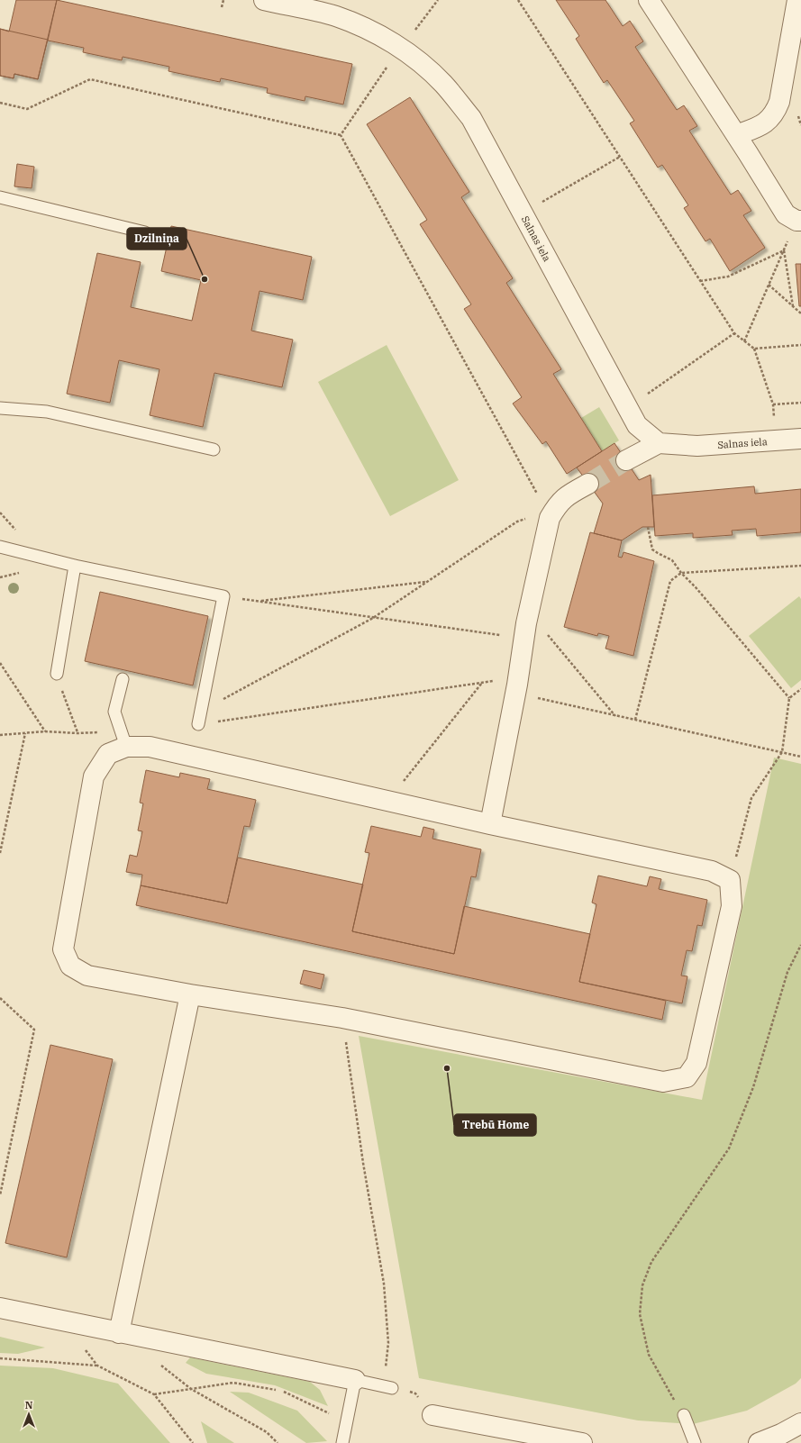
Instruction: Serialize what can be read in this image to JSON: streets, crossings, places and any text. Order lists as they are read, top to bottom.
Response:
{
  "streets": {
    "street": ["Salnas iela"]
  },
  "places": ["Dzilniņa", "Trebū Home"],
  "north": "top"
}
